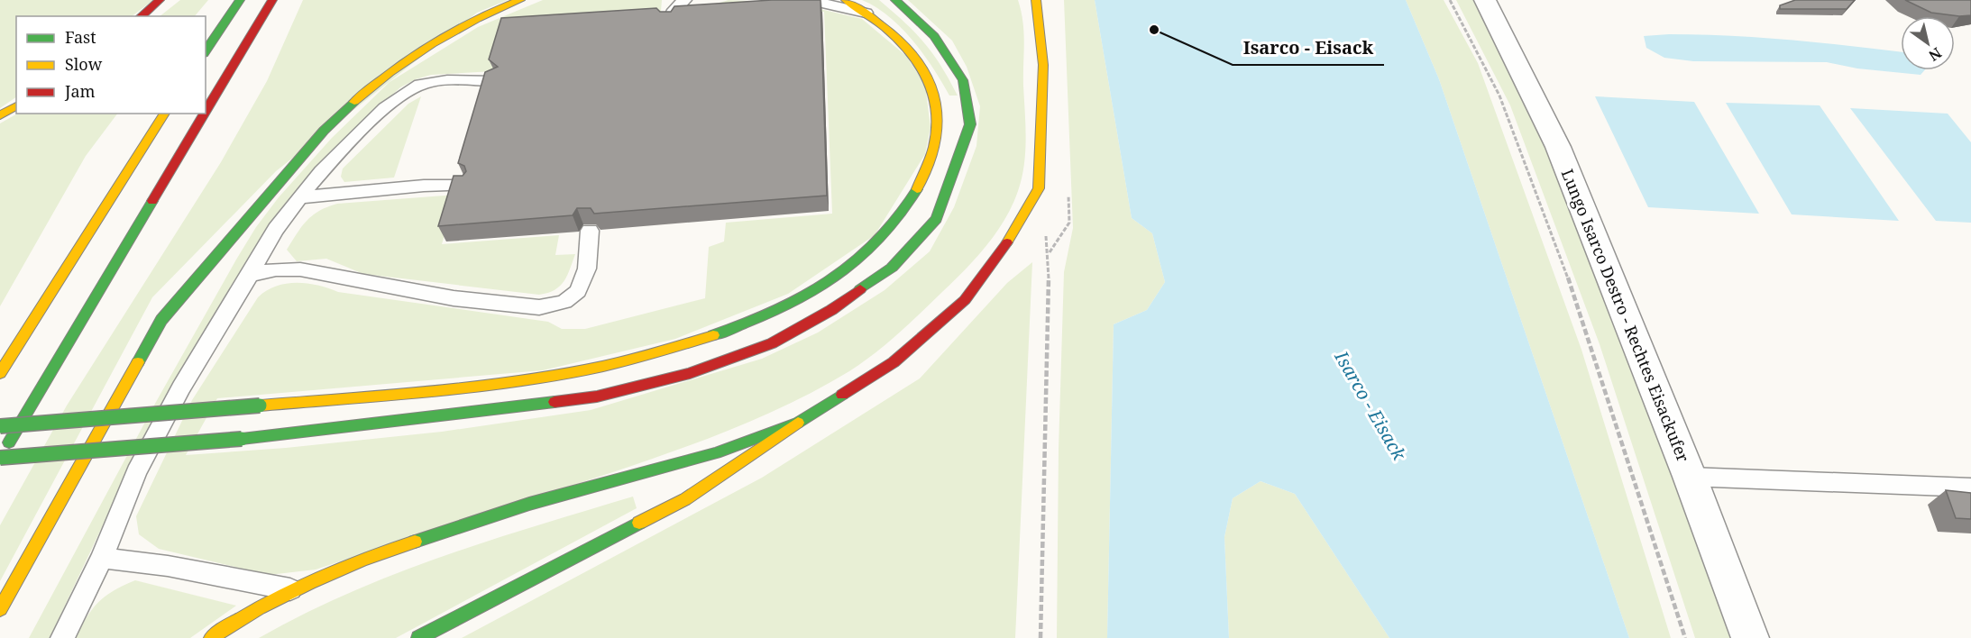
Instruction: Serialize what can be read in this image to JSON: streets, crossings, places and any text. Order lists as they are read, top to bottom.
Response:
{
  "streets": {
    "street": ["Lungo Isarco Destro - Rechtes Eisackufer"]
  },
  "water": ["Isarco - Eisack"],
  "places": ["Isarco - Eisack"],
  "legend": ["Fast", "Slow", "Jam"],
  "north": "bottom right"
}
